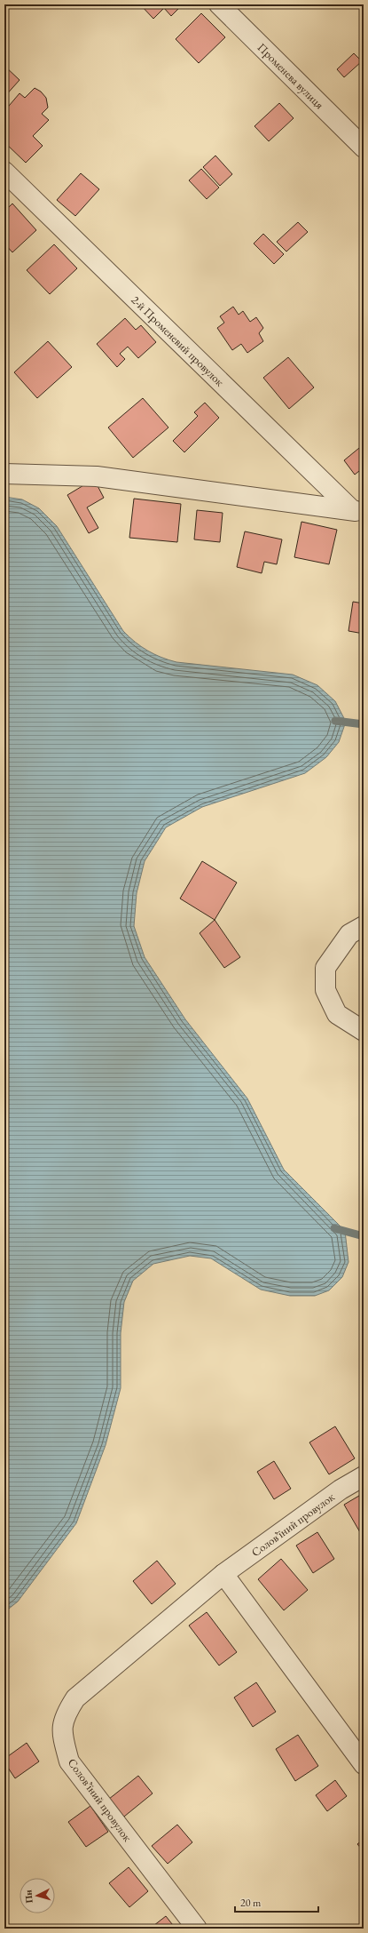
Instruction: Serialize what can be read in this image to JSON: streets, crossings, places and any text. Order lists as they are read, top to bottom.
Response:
{
  "streets": {
    "street": ["Променева вулиця", "2-й Променевий провулок", "Соловʼїний провулок"]
  },
  "scale_bar": "20 m",
  "north": "left"
}
